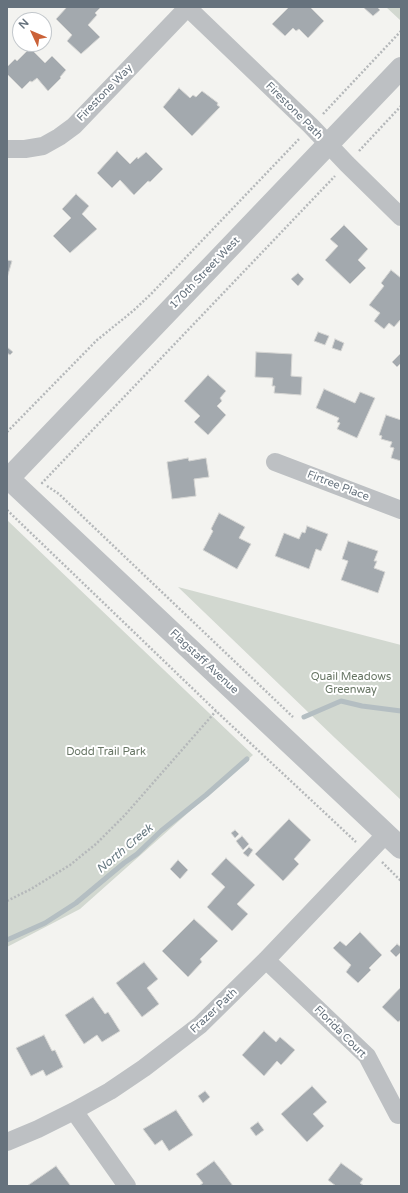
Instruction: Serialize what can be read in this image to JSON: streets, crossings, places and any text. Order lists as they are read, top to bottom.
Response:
{
  "streets": {
    "street": [
      "Firestone Way",
      "Firestone Path",
      "170th Street West",
      "Firtree Place",
      "Flagstaff Avenue",
      "Frazer Path",
      "Florida Court"
    ]
  },
  "crossings": [
    ["Firestone Way", "Firestone Path"],
    ["Firestone Path", "170th Street West"],
    ["170th Street West", "Flagstaff Avenue"],
    ["Flagstaff Avenue", "Frazer Path"],
    ["Frazer Path", "Florida Court"]
  ],
  "water": ["North Creek"],
  "parks": ["Quail Meadows Greenway", "Dodd Trail Park"],
  "north": "top left"
}
